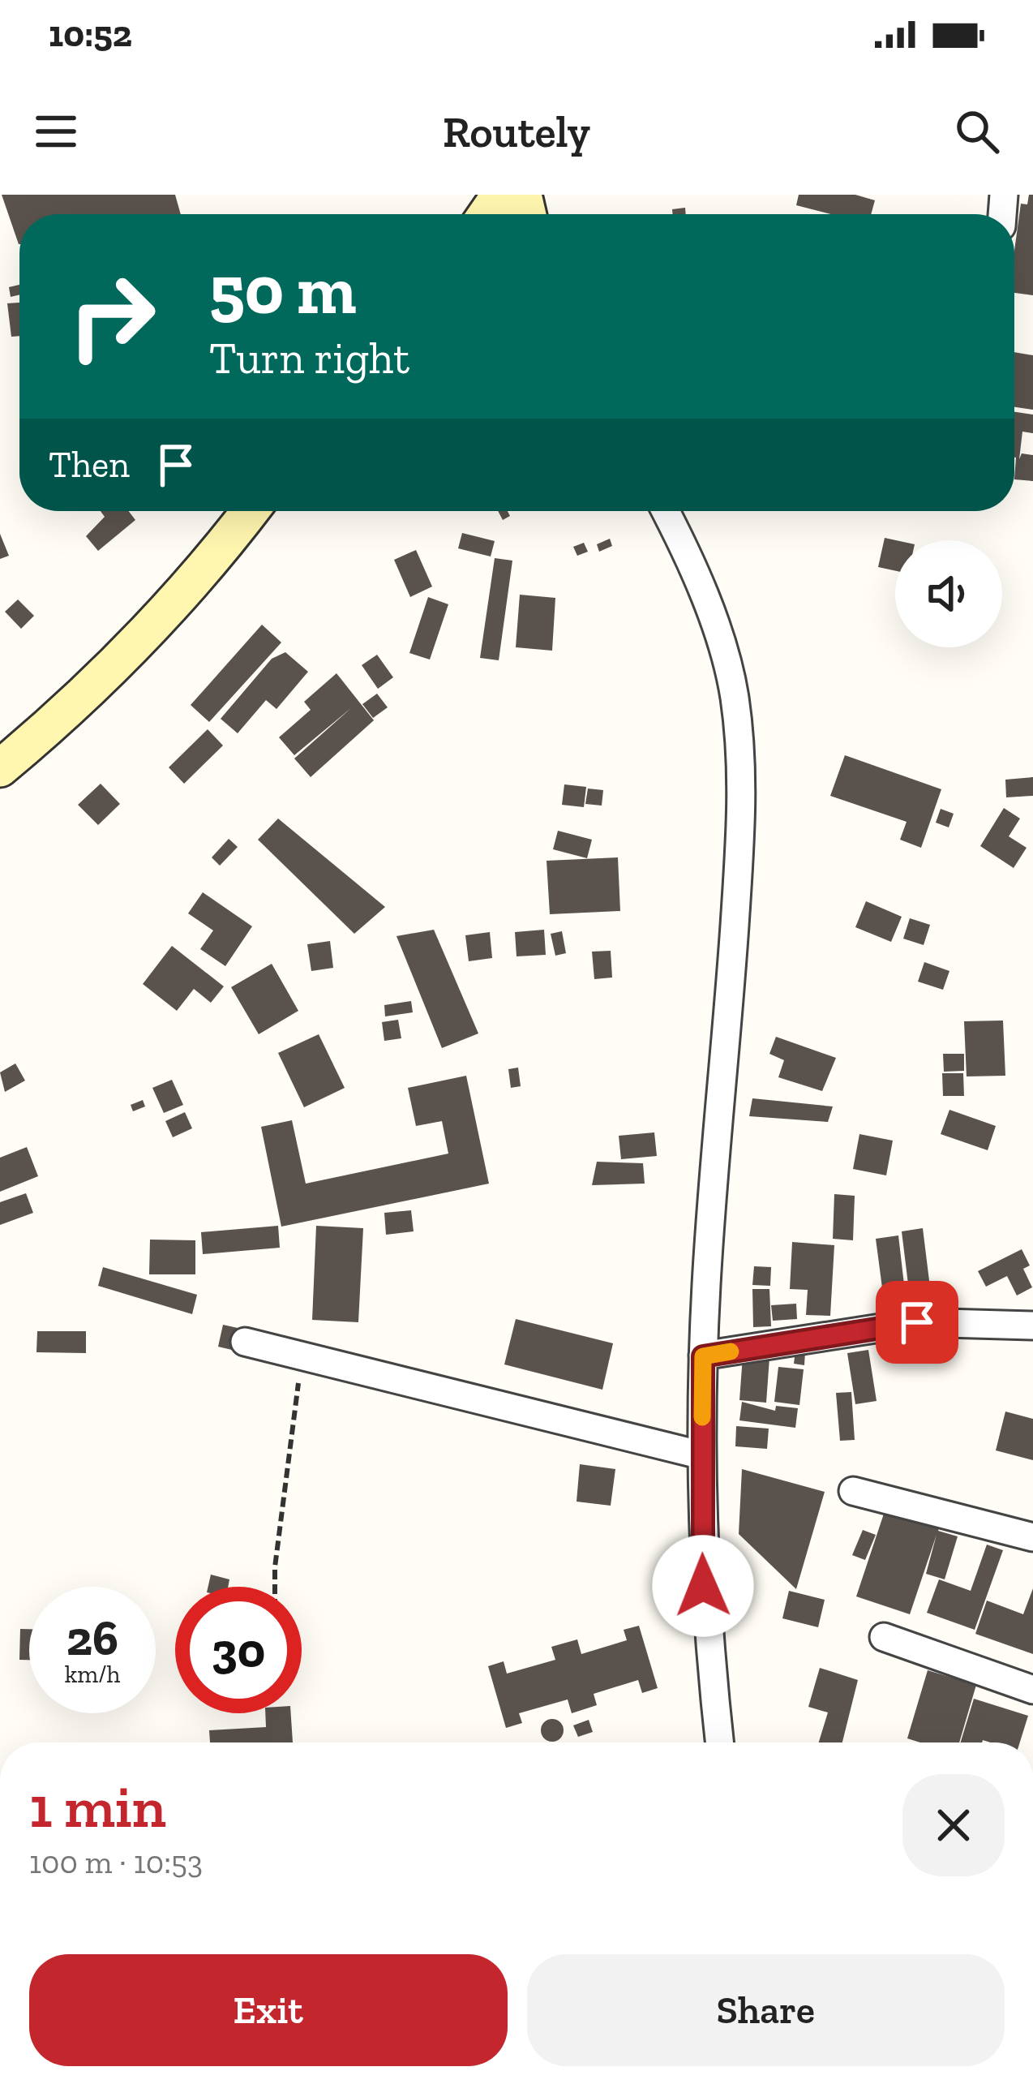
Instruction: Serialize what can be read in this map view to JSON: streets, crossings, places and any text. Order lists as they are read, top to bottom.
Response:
{
  "page": {
    "status": "10:52",
    "header": "Routely",
    "turn": ["50 m", "Turn right"],
    "then": "Then",
    "speed": "26 km/h",
    "limit": "30",
    "heading": ["1 min", "100 m · 10:53"],
    "buttons": ["Exit", "Share"]
  }
}
